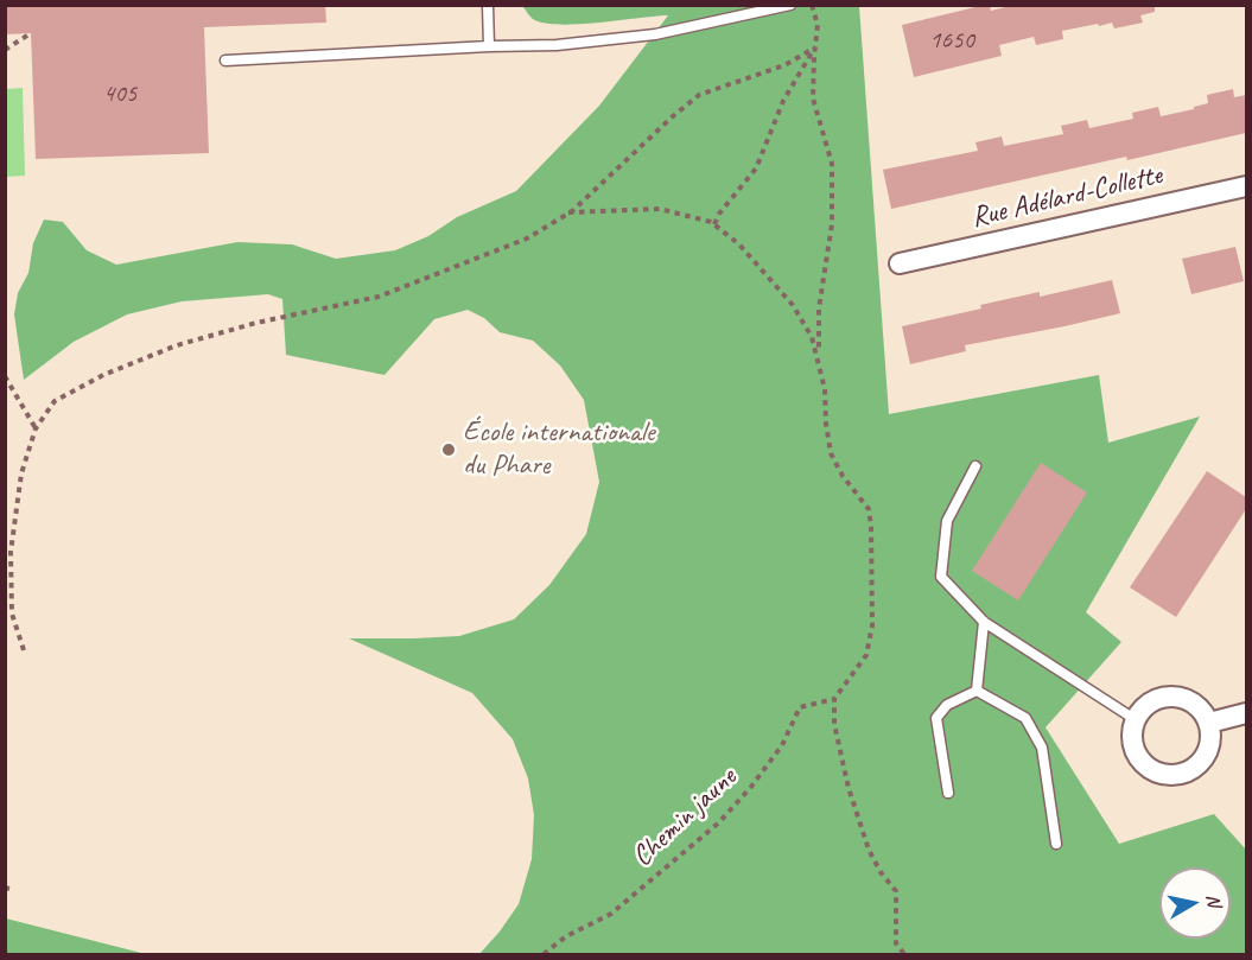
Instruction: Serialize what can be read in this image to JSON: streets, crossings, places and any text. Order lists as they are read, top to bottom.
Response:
{
  "streets": {
    "street": ["Rue Adélard-Collette"],
    "path": ["Chemin jaune"]
  },
  "places": ["École internationale du Phare"],
  "house_numbers": ["1650", "405"],
  "north": "right"
}
